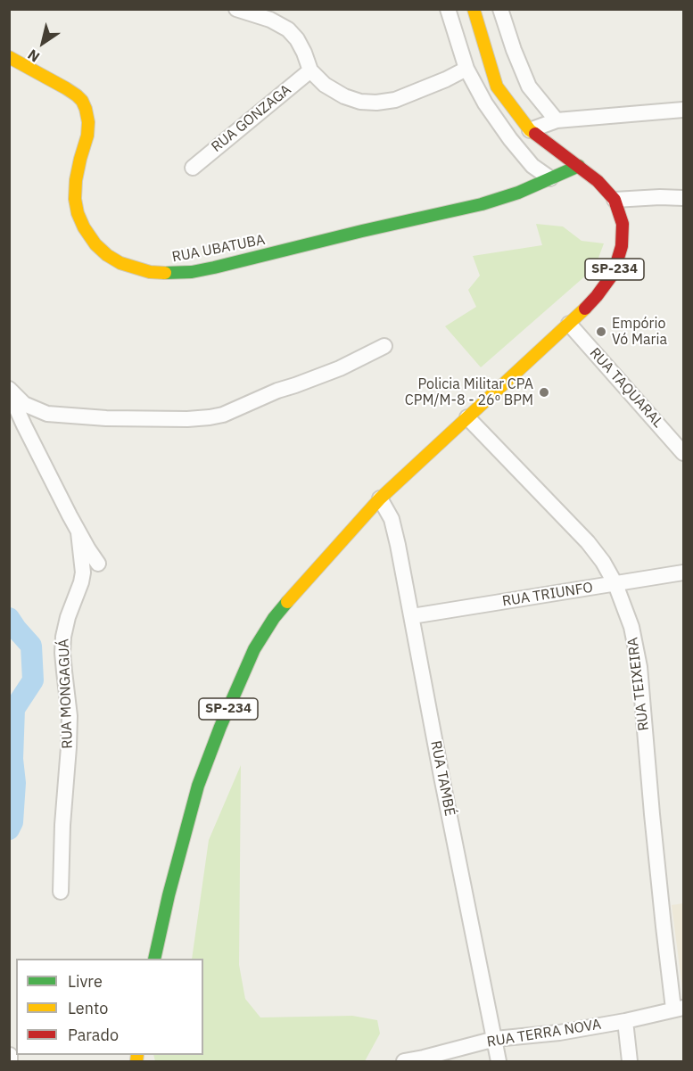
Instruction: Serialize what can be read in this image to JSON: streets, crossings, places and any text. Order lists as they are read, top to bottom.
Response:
{
  "streets": {
    "main road": ["RUA UBATUBA", "SP-234"],
    "street": [
      "RUA GONZAGA",
      "RUA TAQUARAL",
      "RUA TRIUNFO",
      "RUA TEIXEIRA",
      "RUA MONGAGUÁ",
      "RUA TAMBÉ",
      "RUA TERRA NOVA"
    ]
  },
  "crossings": [
    ["RUA UBATUBA", "SP-234"],
    ["SP-234", "RUA TAQUARAL"],
    ["SP-234", "RUA TEIXEIRA"],
    ["SP-234", "RUA TAMBÉ"],
    ["RUA TRIUNFO", "RUA TEIXEIRA"],
    ["RUA TRIUNFO", "RUA TAMBÉ"],
    ["RUA TEIXEIRA", "RUA TERRA NOVA"],
    ["RUA TAMBÉ", "RUA TERRA NOVA"]
  ],
  "places": ["Empório Vó Maria", "Policia Militar CPA CPM/M-8 - 26º BPM"],
  "legend": ["Livre", "Lento", "Parado"],
  "north": "bottom left"
}
